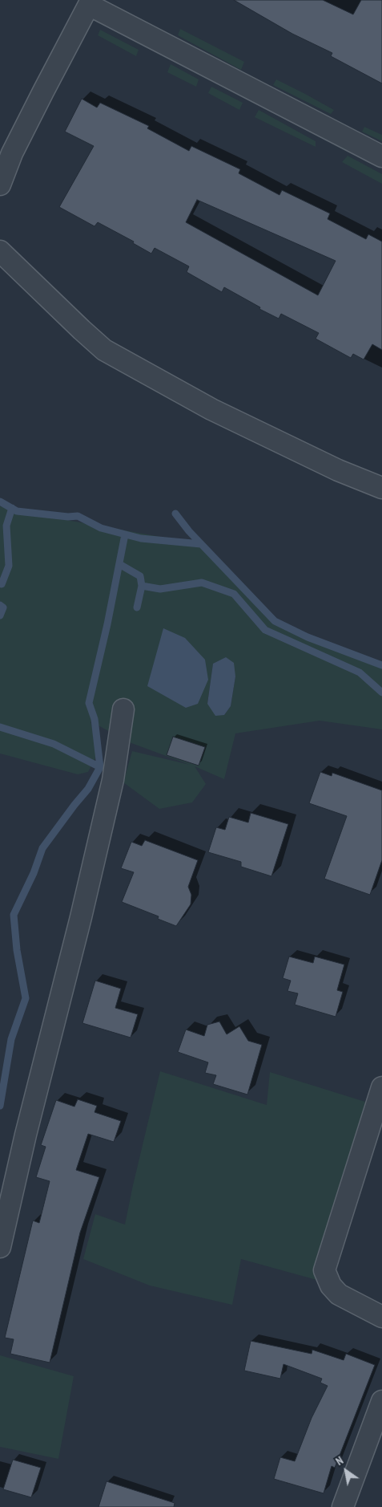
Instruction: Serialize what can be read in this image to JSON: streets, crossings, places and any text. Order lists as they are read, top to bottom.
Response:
{
  "north": "top left"
}
